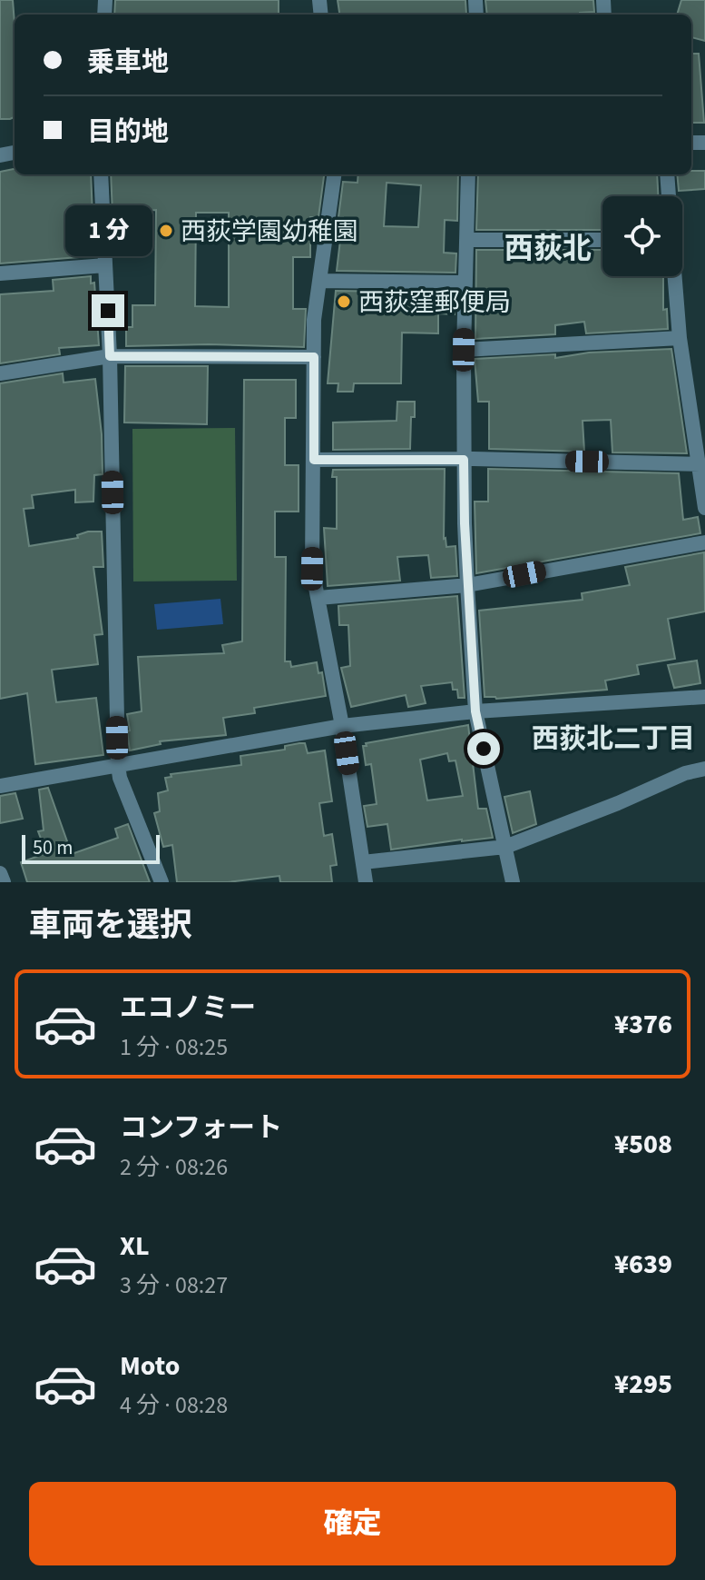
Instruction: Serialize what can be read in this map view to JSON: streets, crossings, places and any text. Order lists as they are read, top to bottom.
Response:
{
  "districts": ["西荻北", "西荻北二丁目"],
  "places": ["西荻学園幼稚園", "西荻窪郵便局"],
  "scale_bar": "50 m",
  "page": {
    "banner": ["乗車地", "目的地"],
    "bubble": "1 分",
    "scale": "50 m",
    "heading": "車両を選択",
    "list": [
      {
        "name": "エコノミー",
        "note": "1 分 · 08:25",
        "value": "¥376"
      },
      {
        "name": "コンフォート",
        "note": "2 分 · 08:26",
        "value": "¥508"
      },
      {
        "name": "XL",
        "note": "3 分 · 08:27",
        "value": "¥639"
      },
      {
        "name": "Moto",
        "note": "4 分 · 08:28",
        "value": "¥295"
      }
    ],
    "buttons": "確定"
  }
}
